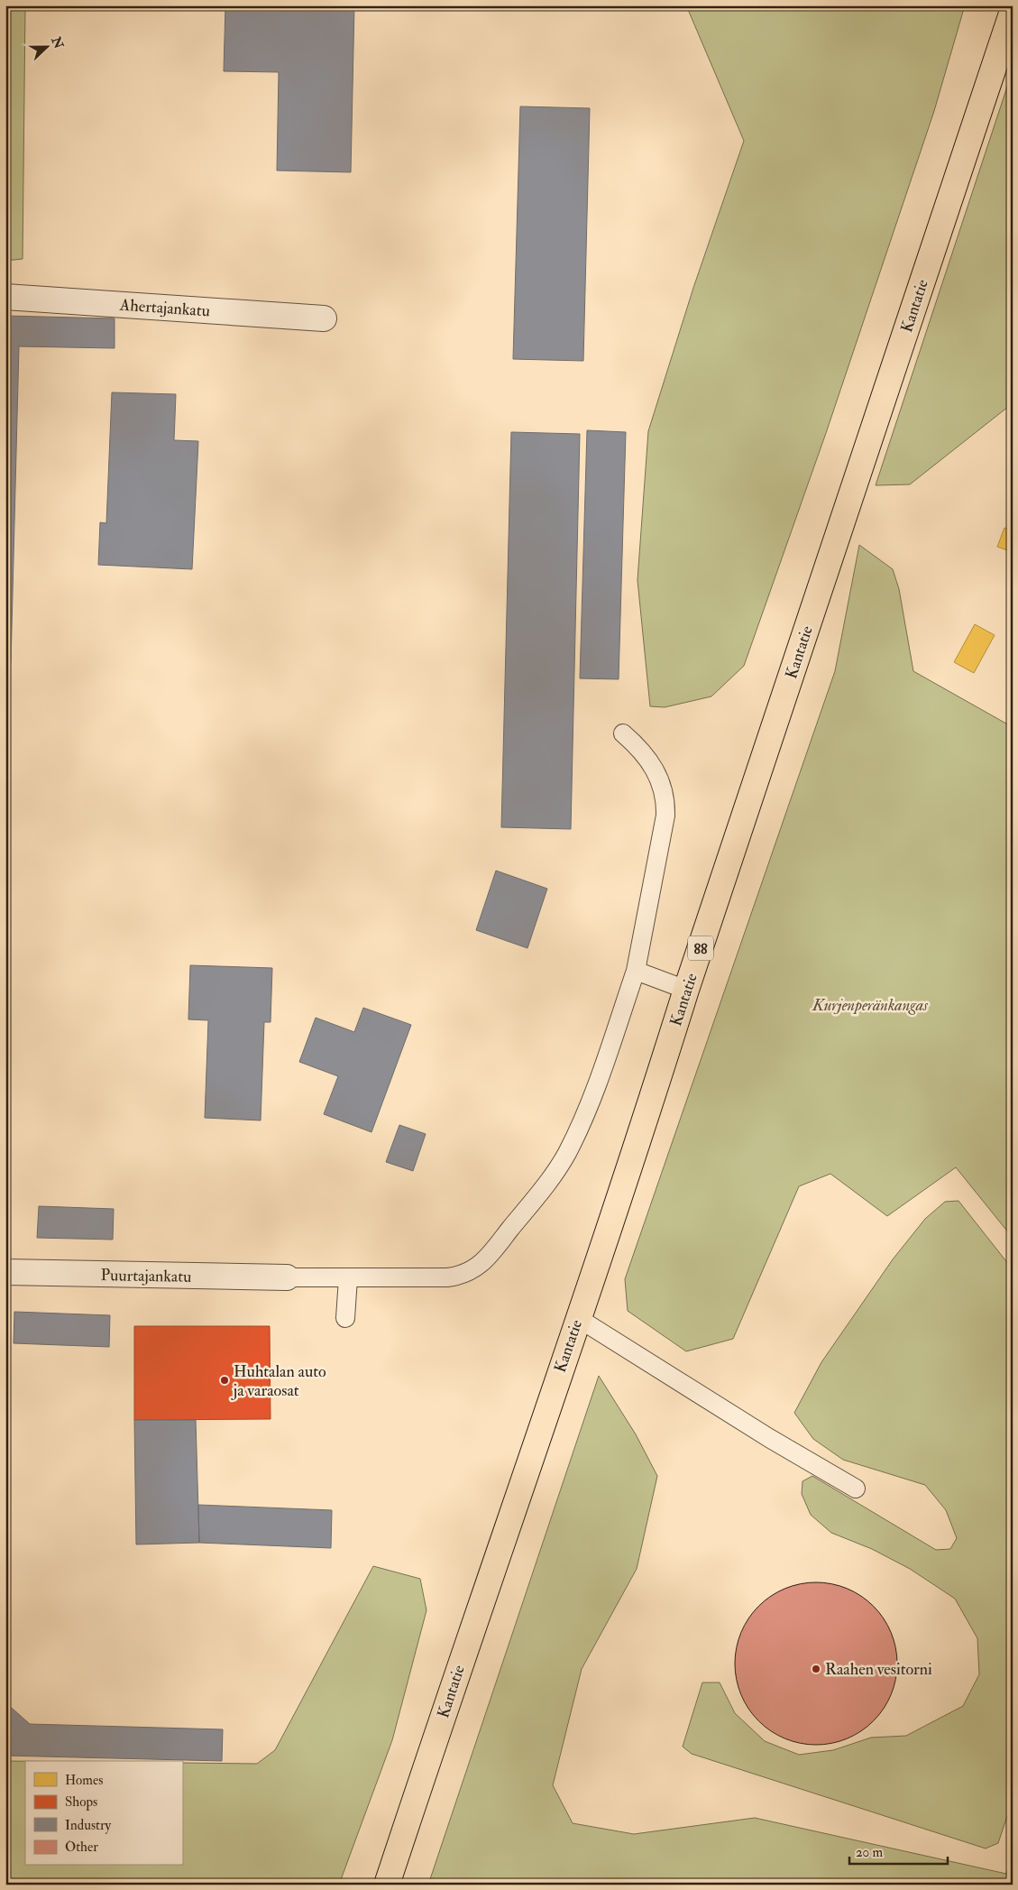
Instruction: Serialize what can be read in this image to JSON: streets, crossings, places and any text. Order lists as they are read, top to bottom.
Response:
{
  "streets": {
    "main road": ["Kantatie", "88"],
    "street": ["Ahertajankatu", "Puurtajankatu"]
  },
  "parks": ["Kurjenperänkangas"],
  "places": ["Huhtalan auto ja varaosat", "Raahen vesitorni"],
  "legend": [
    "Homes",
    "Shops",
    "Industry",
    "Other"
  ],
  "scale_bar": "20 m",
  "north": "right"
}
